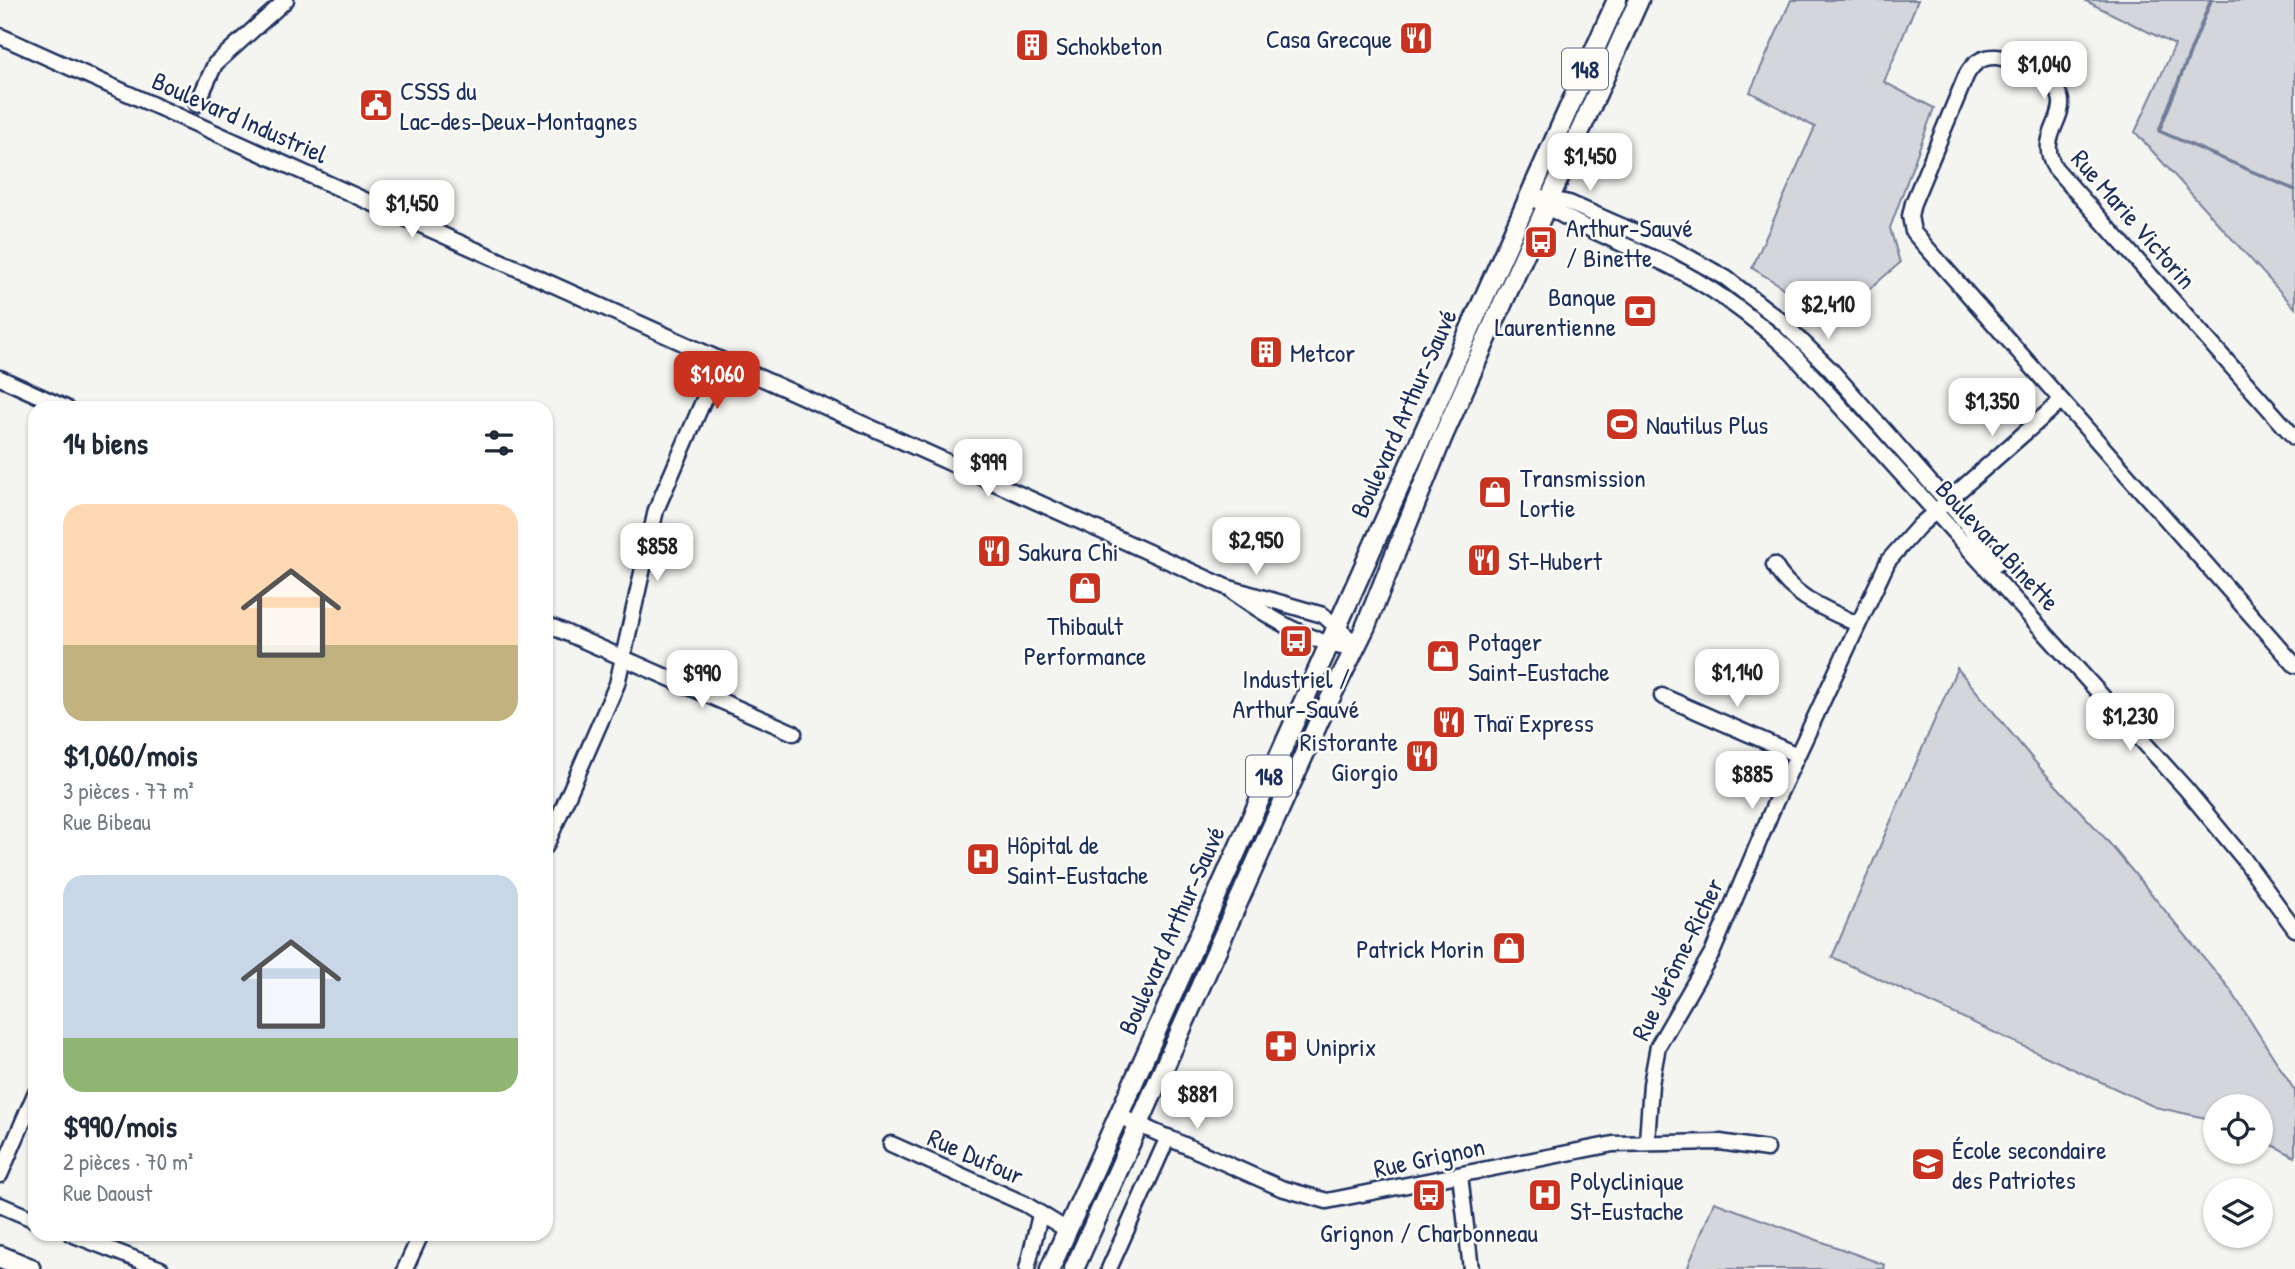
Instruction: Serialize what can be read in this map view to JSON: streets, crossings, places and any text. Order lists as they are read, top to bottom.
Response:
{
  "streets": {
    "main road": ["148", "Boulevard Arthur-Sauvé"],
    "street": [
      "Boulevard Industriel",
      "Rue Marie Victorin",
      "Boulevard Binette",
      "Rue Jérôme-Richer",
      "Rue Dufour",
      "Rue Grignon"
    ]
  },
  "crossings": [
    ["Boulevard Industriel", "Boulevard Arthur-Sauvé"],
    ["Rue Marie Victorin", "Rue Jérôme-Richer"],
    ["Boulevard Arthur-Sauvé", "Boulevard Binette"],
    ["Boulevard Arthur-Sauvé", "Rue Dufour"],
    ["Boulevard Arthur-Sauvé", "Rue Grignon"],
    ["Boulevard Binette", "Rue Jérôme-Richer"],
    ["Rue Jérôme-Richer", "Rue Grignon"]
  ],
  "places": {
    "restaurant": [
      "Casa Grecque",
      "Sakura Chi",
      "St-Hubert",
      "Thaï Express",
      "Ristorante Giorgio"
    ],
    "building": ["Schokbeton", "Metcor"],
    "public building": ["CSSS du Lac-des-Deux-Montagnes"],
    "bus stop": ["Arthur-Sauvé / Binette", "Industriel / Arthur-Sauvé", "Grignon / Charbonneau"],
    "bank": ["Banque Laurentienne"],
    "sports": ["Nautilus Plus"],
    "shop": [
      "Transmission Lortie",
      "Thibault Performance",
      "Potager Saint-Eustache",
      "Patrick Morin"
    ],
    "hospital": ["Hôpital de Saint-Eustache", "Polyclinique St-Eustache"],
    "pharmacy": ["Uniprix"],
    "school or university": ["École secondaire des Patriotes"]
  },
  "page": {
    "price": [
      "$1,040",
      "$1,450",
      "$1,450",
      "$2,410",
      "$1,060",
      "$1,350",
      "$999",
      "$2,950",
      "$858",
      "$1,140",
      "$990",
      "$1,230",
      "$885",
      "$881"
    ],
    "heading": "14 biens",
    "list": [
      {
        "name": "$1,060/mois",
        "note": "3 pièces · 77 m² · Rue Bibeau"
      },
      {
        "name": "$990/mois",
        "note": "2 pièces · 70 m² · Rue Daoust"
      }
    ]
  }
}
